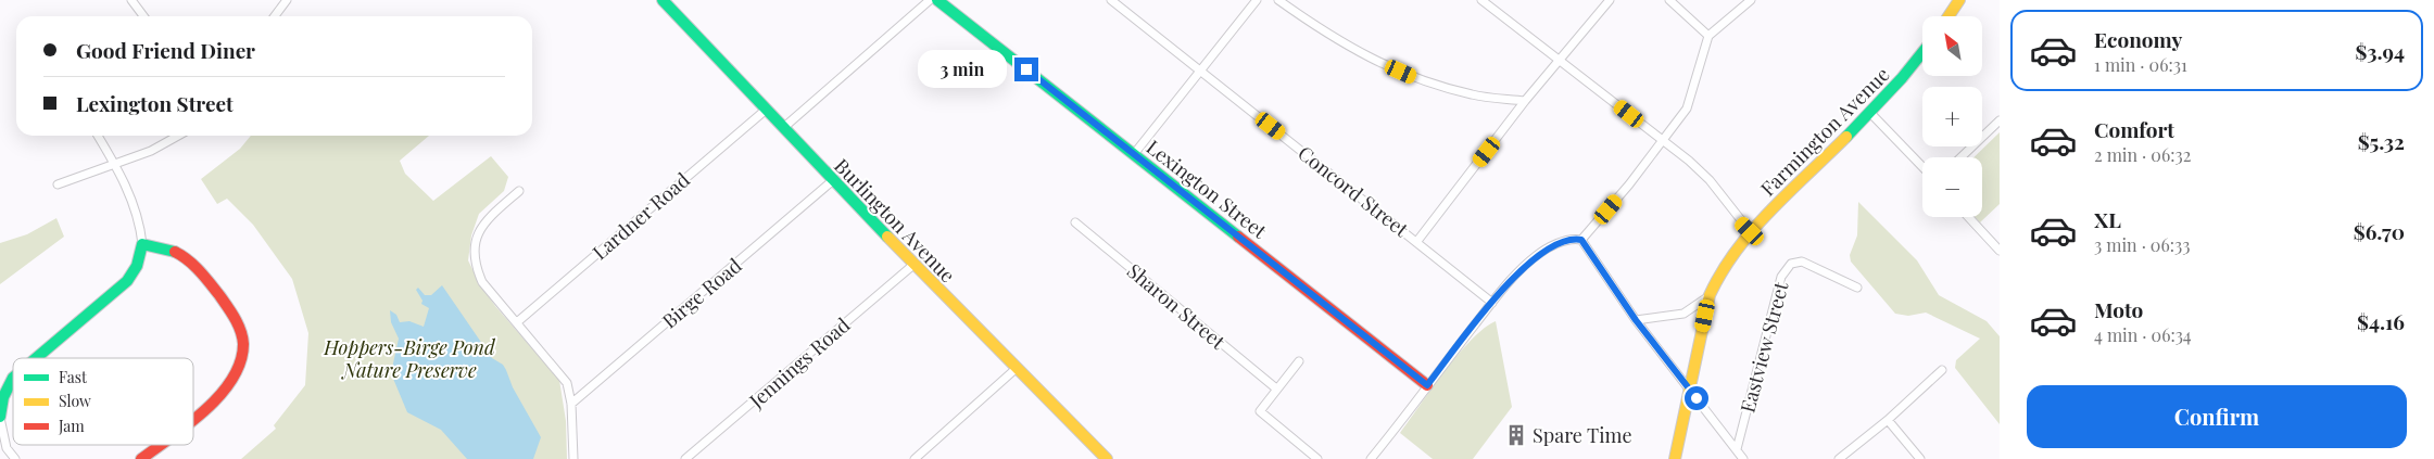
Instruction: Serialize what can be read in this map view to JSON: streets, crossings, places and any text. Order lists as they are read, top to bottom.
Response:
{
  "streets": {
    "main road": ["Farmington Avenue", "Lexington Street", "Burlington Avenue"],
    "street": [
      "Concord Street",
      "Lardner Road",
      "Birge Road",
      "Sharon Street",
      "Eastview Street",
      "Jennings Road"
    ]
  },
  "crossings": [
    ["Lardner Road", "Burlington Avenue"],
    ["Burlington Avenue", "Birge Road"],
    ["Burlington Avenue", "Jennings Road"]
  ],
  "parks": ["Hoppers-Birge Pond Nature Preserve"],
  "places": {
    "building": ["Spare Time"]
  },
  "legend": ["Fast", "Slow", "Jam"],
  "north": "top left",
  "page": {
    "list": [
      {
        "name": "Economy",
        "note": "1 min · 06:31",
        "value": "$3.94"
      },
      {
        "name": "Comfort",
        "note": "2 min · 06:32",
        "value": "$5.32"
      },
      {
        "name": "XL",
        "note": "3 min · 06:33",
        "value": "$6.70"
      },
      {
        "name": "Moto",
        "note": "4 min · 06:34",
        "value": "$4.16"
      }
    ],
    "map_buttons": ["+", "−"],
    "banner": ["Good Friend Diner", "Lexington Street"],
    "bubble": "3 min",
    "buttons": "Confirm"
  }
}
